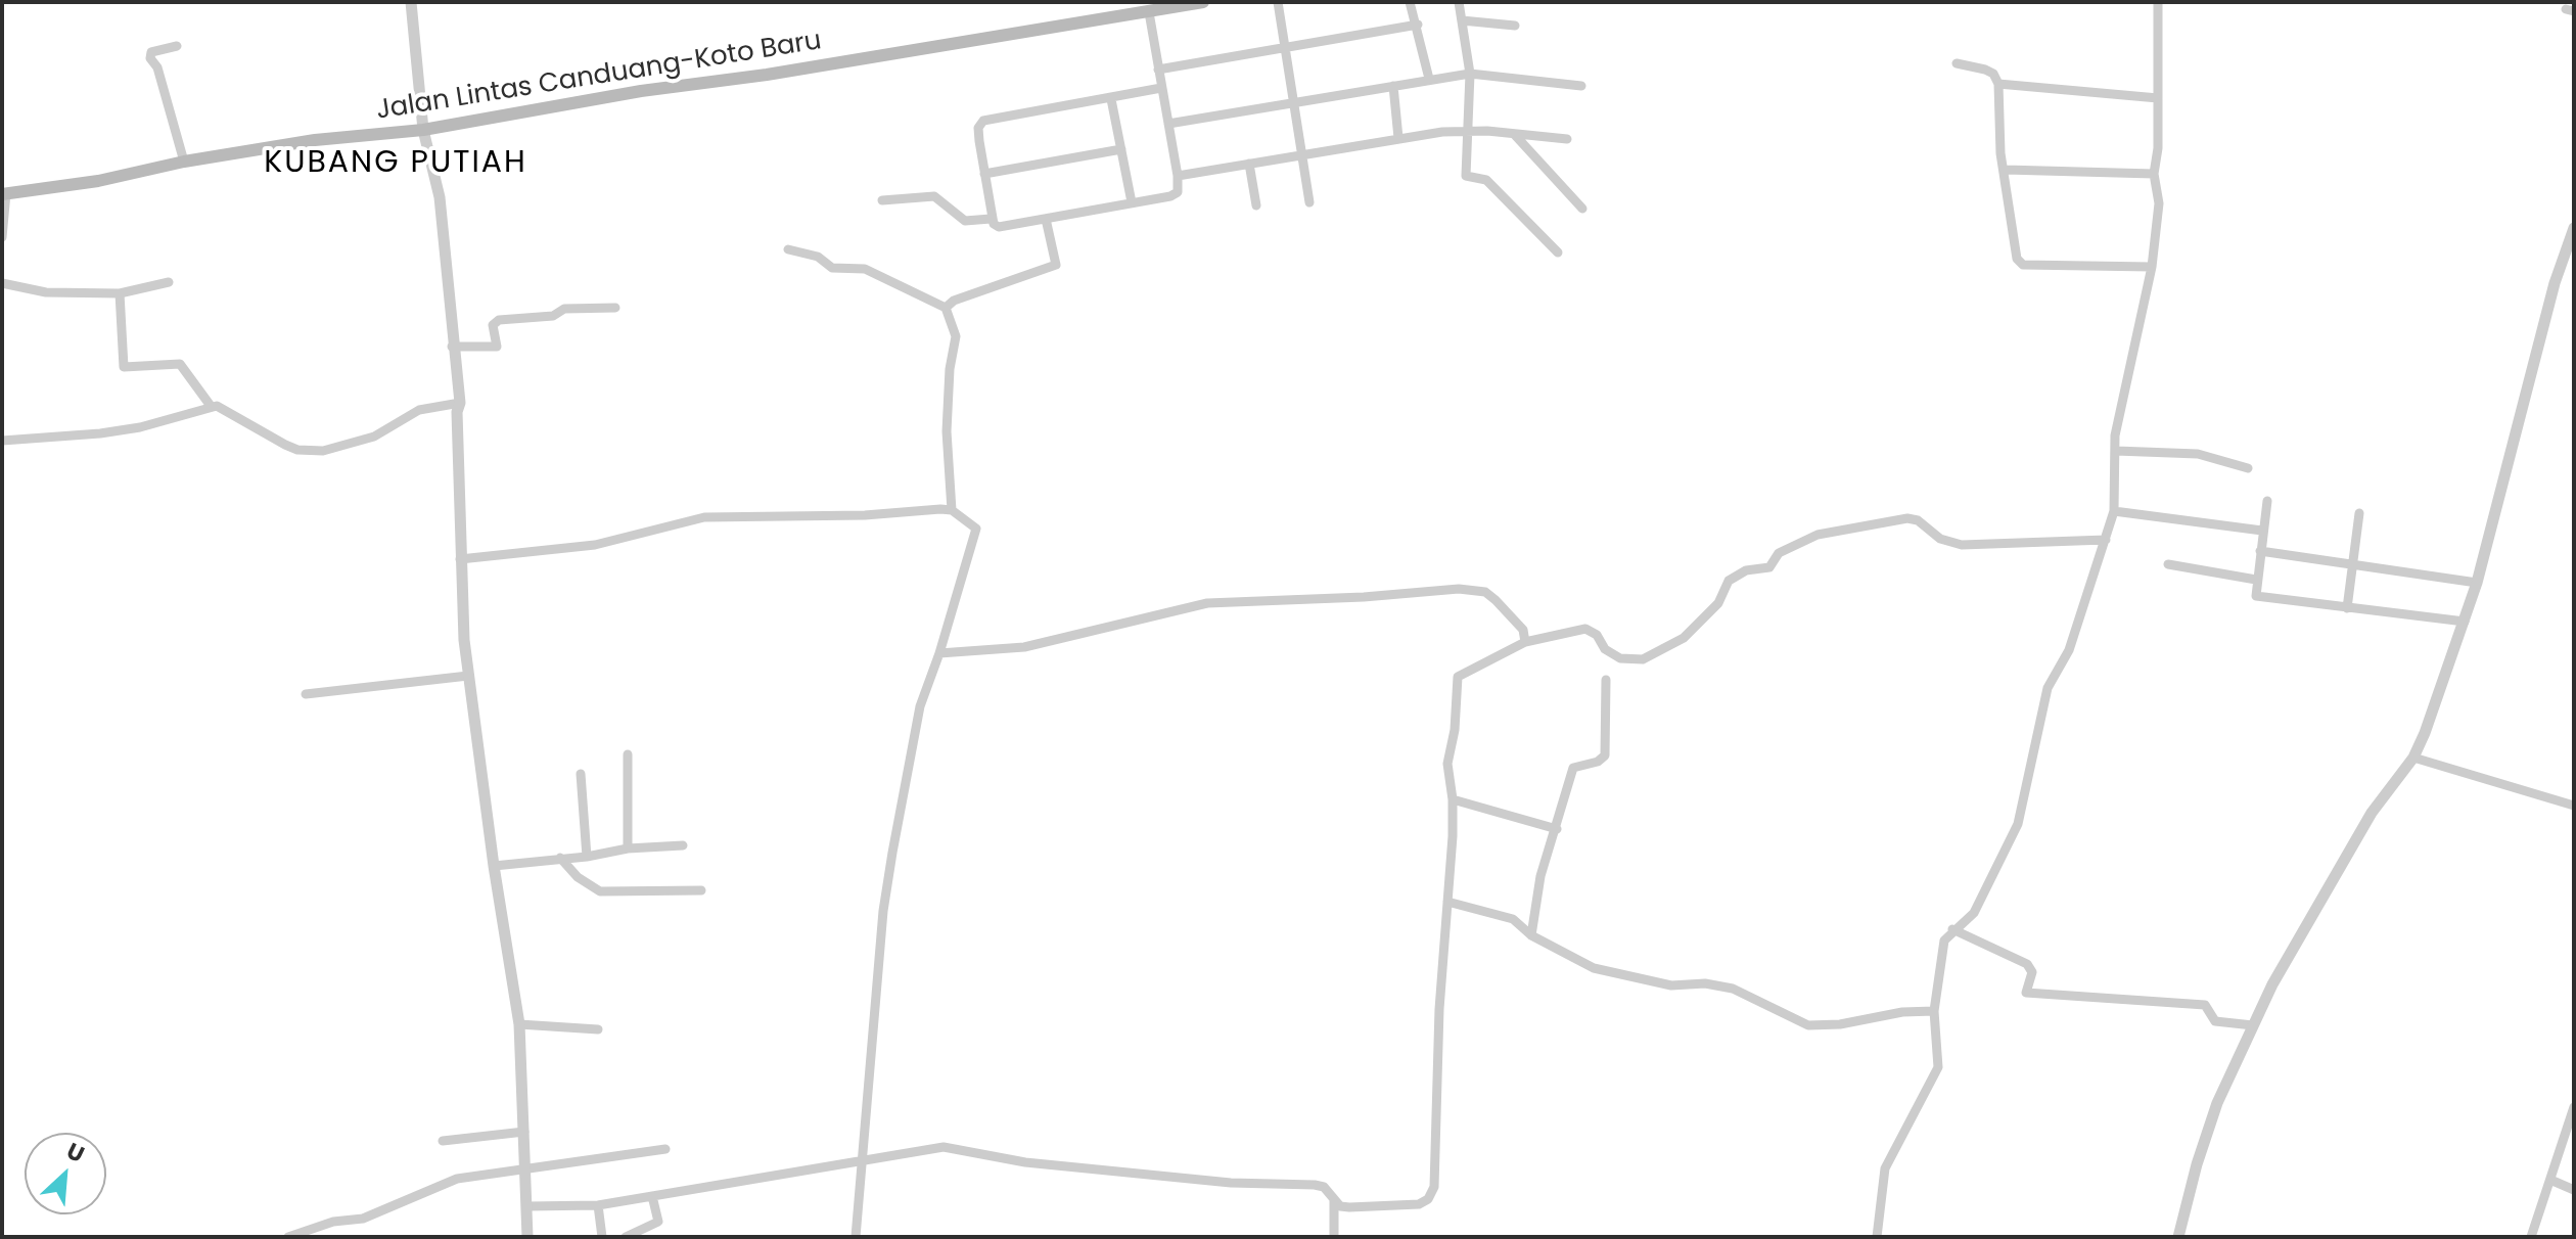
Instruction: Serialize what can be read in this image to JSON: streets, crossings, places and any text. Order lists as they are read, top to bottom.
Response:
{
  "streets": {
    "main road": ["Jalan Lintas Canduang-Koto Baru"]
  },
  "districts": ["KUBANG PUTIAH"],
  "north": "top right"
}
